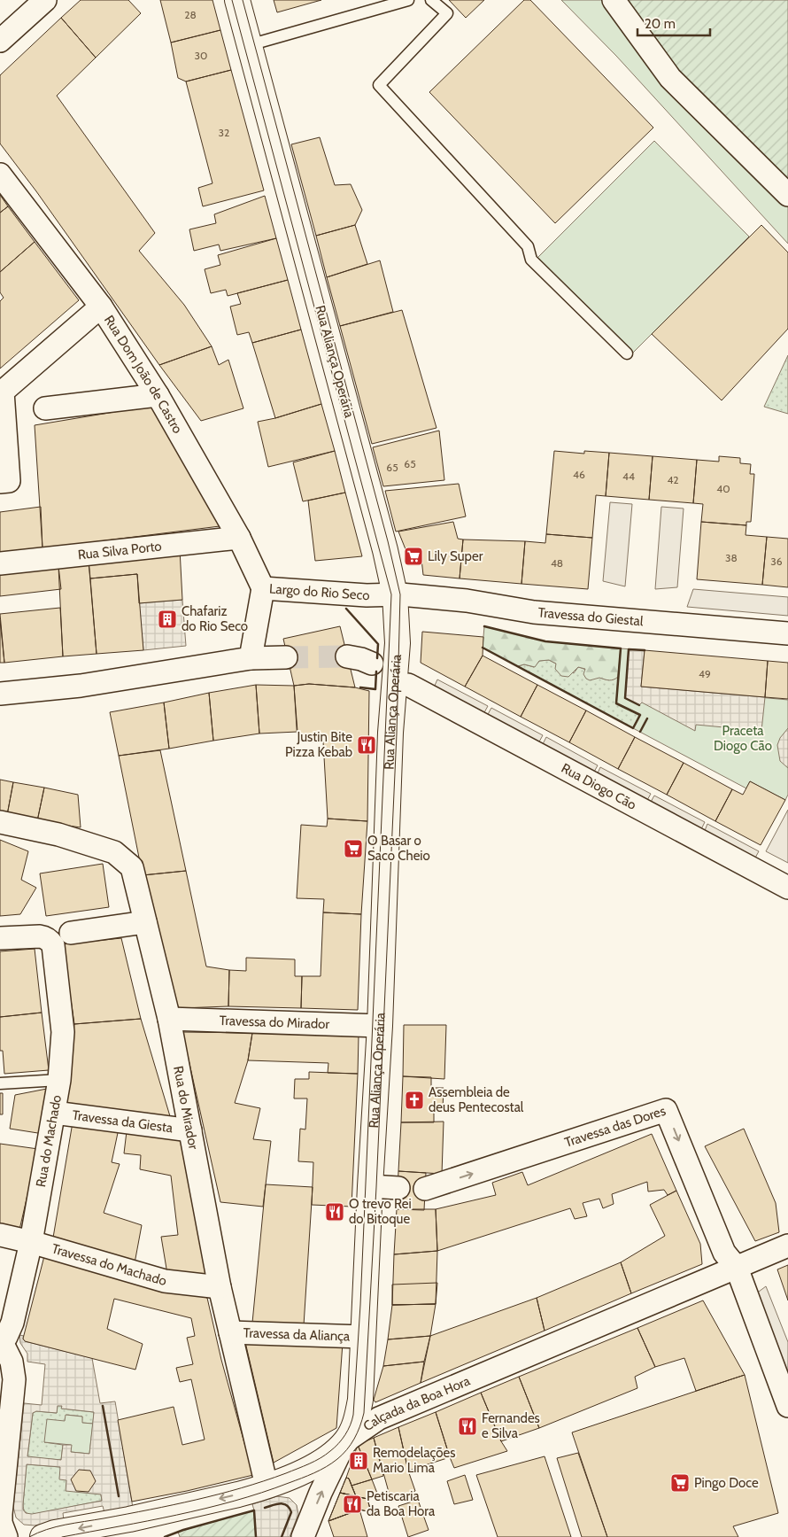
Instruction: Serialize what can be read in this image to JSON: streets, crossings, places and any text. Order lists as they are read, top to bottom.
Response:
{
  "streets": {
    "street": [
      "Rua Aliança Operária",
      "Rua Dom João de Castro",
      "Rua Silva Porto",
      "Largo do Rio Seco",
      "Travessa do Giestal",
      "Rua Diogo Cão",
      "Travessa do Mirador",
      "Rua do Mirador",
      "Travessa da Giesta",
      "Travessa das Dores",
      "Rua do Machado",
      "Travessa do Machado",
      "Travessa da Aliança",
      "Calçada da Boa Hora"
    ]
  },
  "crossings": [
    ["Rua Aliança Operária", "Largo do Rio Seco"],
    ["Rua Aliança Operária", "Travessa do Giestal"],
    ["Rua Aliança Operária", "Travessa do Mirador"],
    ["Rua Aliança Operária", "Travessa da Aliança"],
    ["Rua Aliança Operária", "Calçada da Boa Hora"],
    ["Rua Dom João de Castro", "Rua Silva Porto"],
    ["Rua Dom João de Castro", "Largo do Rio Seco"],
    ["Largo do Rio Seco", "Travessa do Giestal"],
    ["Travessa do Mirador", "Rua do Mirador"],
    ["Rua do Mirador", "Travessa da Giesta"],
    ["Rua do Mirador", "Travessa do Machado"],
    ["Rua do Mirador", "Travessa da Aliança"],
    ["Rua do Mirador", "Calçada da Boa Hora"],
    ["Travessa da Giesta", "Rua do Machado"],
    ["Travessa das Dores", "Calçada da Boa Hora"],
    ["Rua do Machado", "Travessa do Machado"]
  ],
  "parks": ["Praceta Diogo Cão"],
  "places": {
    "supermarket": ["Lily Super", "O Basar o Saco Cheio", "Pingo Doce"],
    "building": ["Chafariz do Rio Seco", "Remodelações Mario Lima"],
    "restaurant": [
      "Justin Bite Pizza Kebab",
      "O trevo Rei do Bitoque",
      "Fernandes e Silva",
      "Petiscaria da Boa Hora"
    ],
    "church": ["Assembleia de deus Pentecostal"]
  },
  "house_numbers": [
    "28",
    "30",
    "32",
    "65",
    "65",
    "46",
    "44",
    "42",
    "40",
    "38",
    "36",
    "48",
    "49"
  ],
  "scale_bar": "20 m"
}
